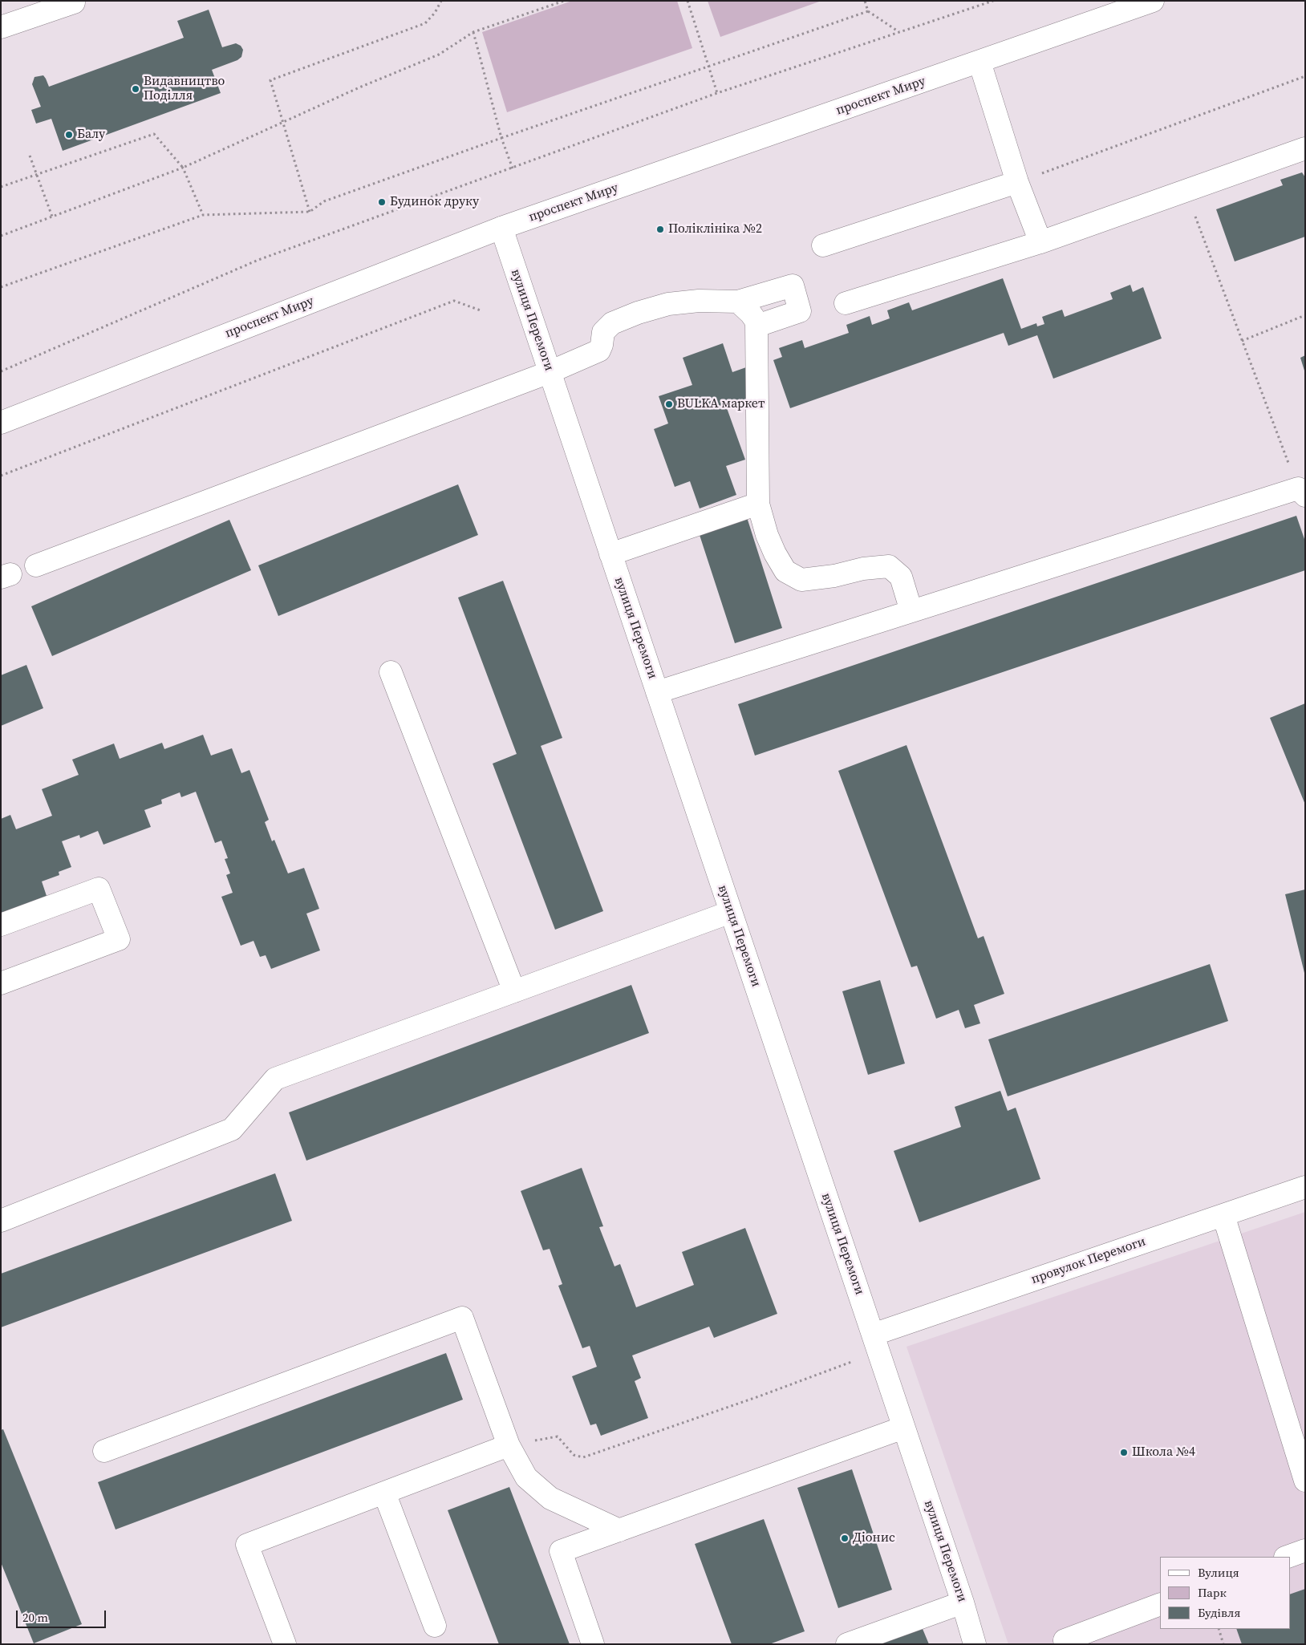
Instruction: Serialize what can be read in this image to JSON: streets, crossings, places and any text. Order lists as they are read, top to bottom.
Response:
{
  "streets": {
    "street": ["проспект Миру", "вулиця Перемоги", "провулок Перемоги"]
  },
  "crossings": [
    ["проспект Миру", "вулиця Перемоги"],
    ["вулиця Перемоги", "провулок Перемоги"]
  ],
  "places": [
    "Видавництво Поділля",
    "Балу",
    "Будинок друку",
    "Поліклініка №2",
    "BULKA маркет",
    "Школа №4",
    "Діонис"
  ],
  "legend": ["Вулиця", "Парк", "Будівля"],
  "scale_bar": "20 m"
}
